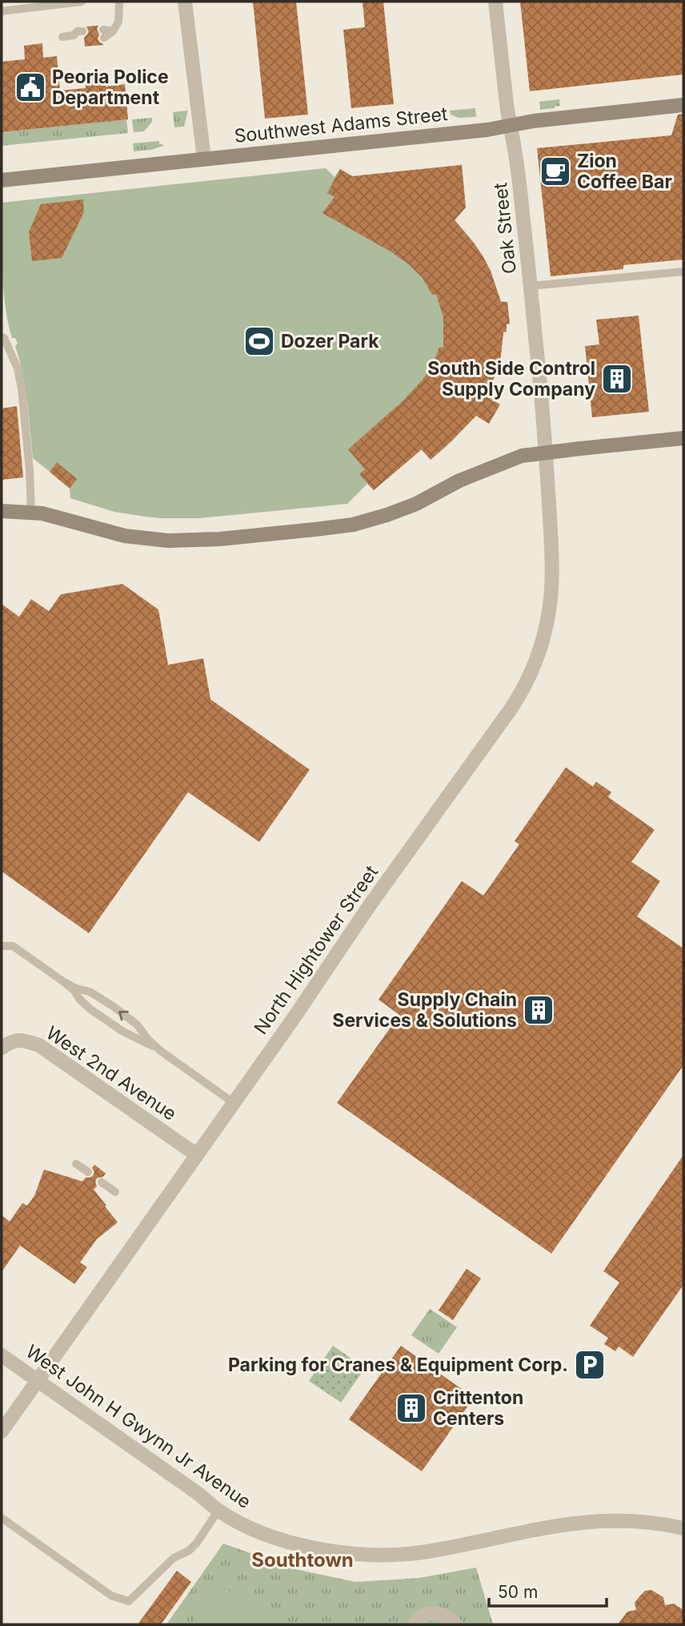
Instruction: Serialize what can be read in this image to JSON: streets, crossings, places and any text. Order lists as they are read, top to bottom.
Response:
{
  "streets": {
    "main road": ["Southwest Adams Street"],
    "street": [
      "Oak Street",
      "North Hightower Street",
      "West 2nd Avenue",
      "West John H Gwynn Jr Avenue"
    ]
  },
  "crossings": [
    ["Southwest Adams Street", "Oak Street"],
    ["Oak Street", "North Hightower Street"],
    ["North Hightower Street", "West 2nd Avenue"],
    ["North Hightower Street", "West John H Gwynn Jr Avenue"]
  ],
  "districts": ["Southtown"],
  "places": {
    "public building": ["Peoria Police Department"],
    "cafe": ["Zion Coffee Bar"],
    "sports": ["Dozer Park"],
    "building": ["South Side Control Supply Company", "Supply Chain Services & Solutions", "Crittenton Centers"],
    "parking": ["Parking for Cranes & Equipment Corp."]
  },
  "scale_bar": "50 m"
}
